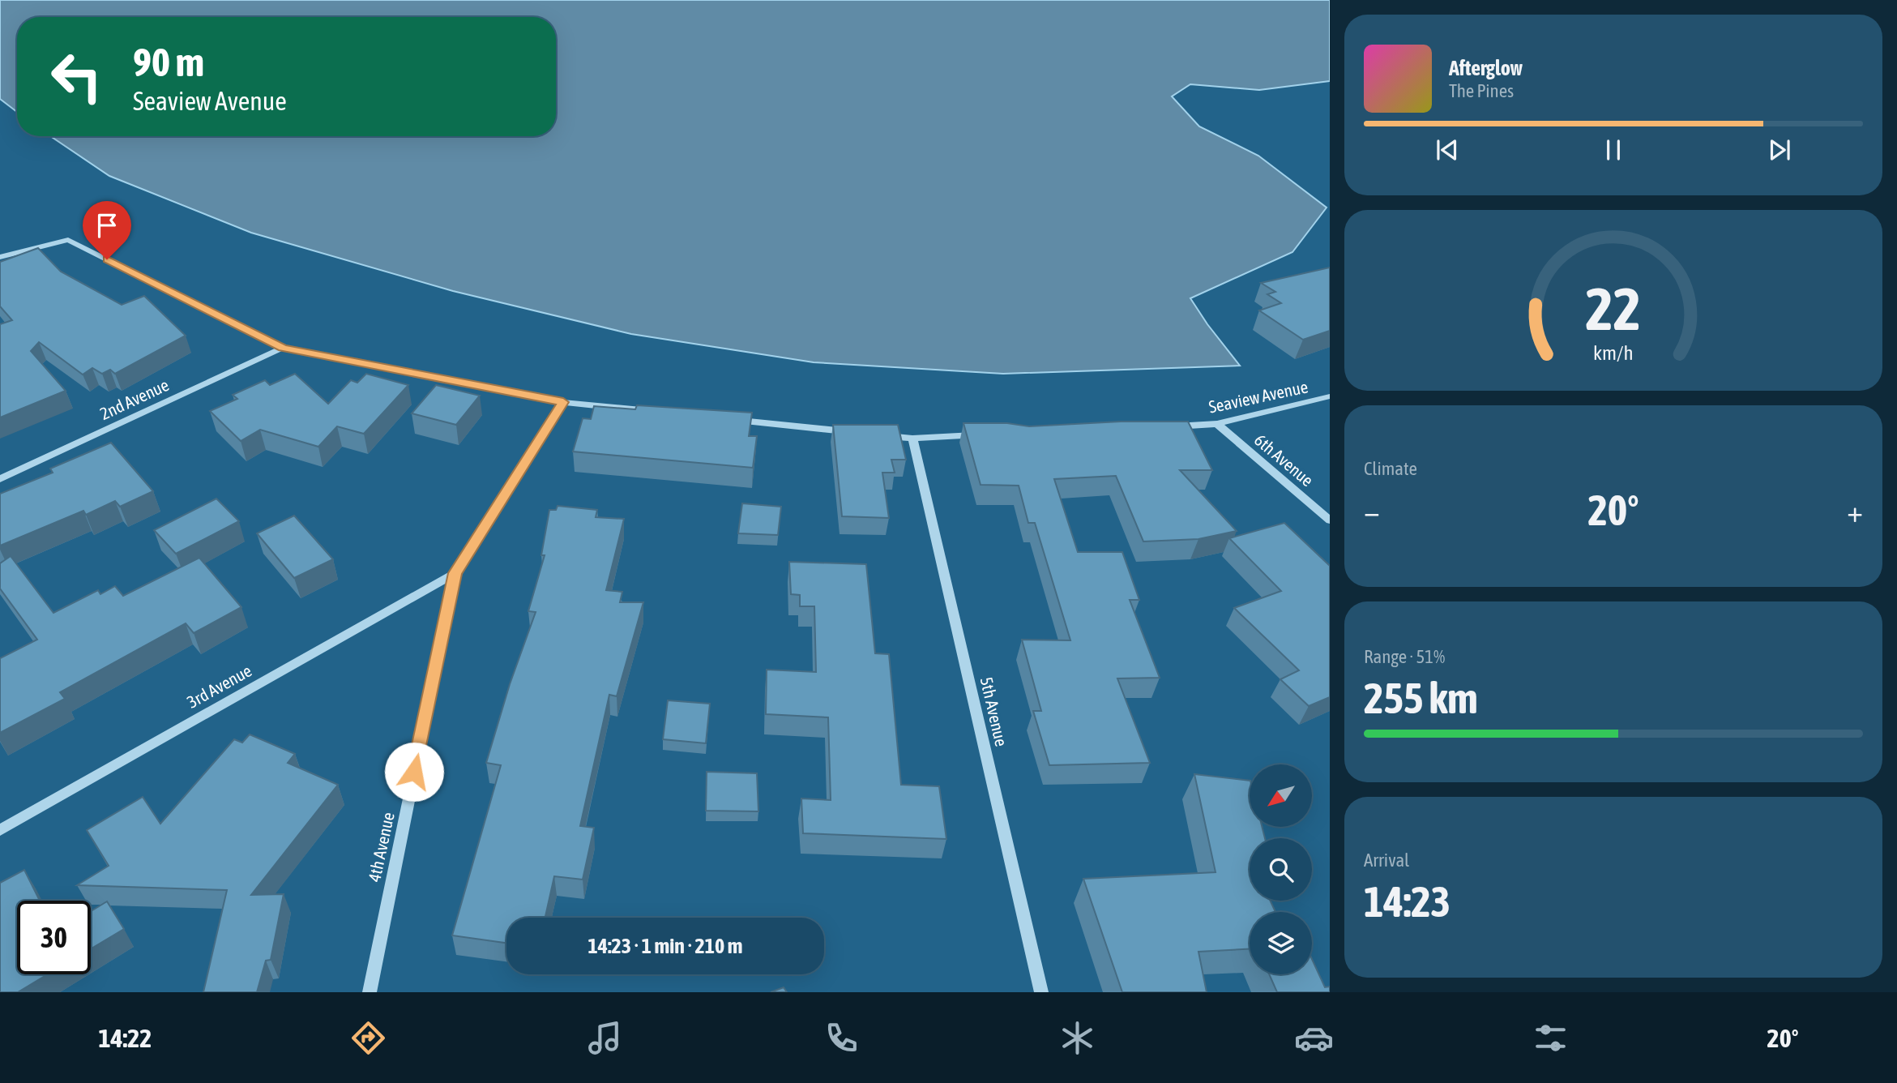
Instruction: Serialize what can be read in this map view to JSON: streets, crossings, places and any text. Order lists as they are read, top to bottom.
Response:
{
  "streets": {
    "street": [
      "Seaview Avenue",
      "2nd Avenue",
      "6th Avenue",
      "3rd Avenue",
      "5th Avenue",
      "4th Avenue"
    ]
  },
  "crossings": [
    ["Seaview Avenue", "6th Avenue"],
    ["3rd Avenue", "4th Avenue"]
  ],
  "north": "bottom left",
  "page": {
    "turn": ["90 m", "Seaview Avenue"],
    "song": ["Afterglow", "The Pines"],
    "tile": [
      "Climate",
      ["Range · 51%", "255 km"],
      ["Arrival", "14:23"]
    ],
    "heat": ["−", "20°", "+"],
    "limit": "30",
    "trip": "14:23 · 1 min · 210 m",
    "tabs": ["14:22", "20°"],
    "gauge": ["22", "km/h"]
  }
}
